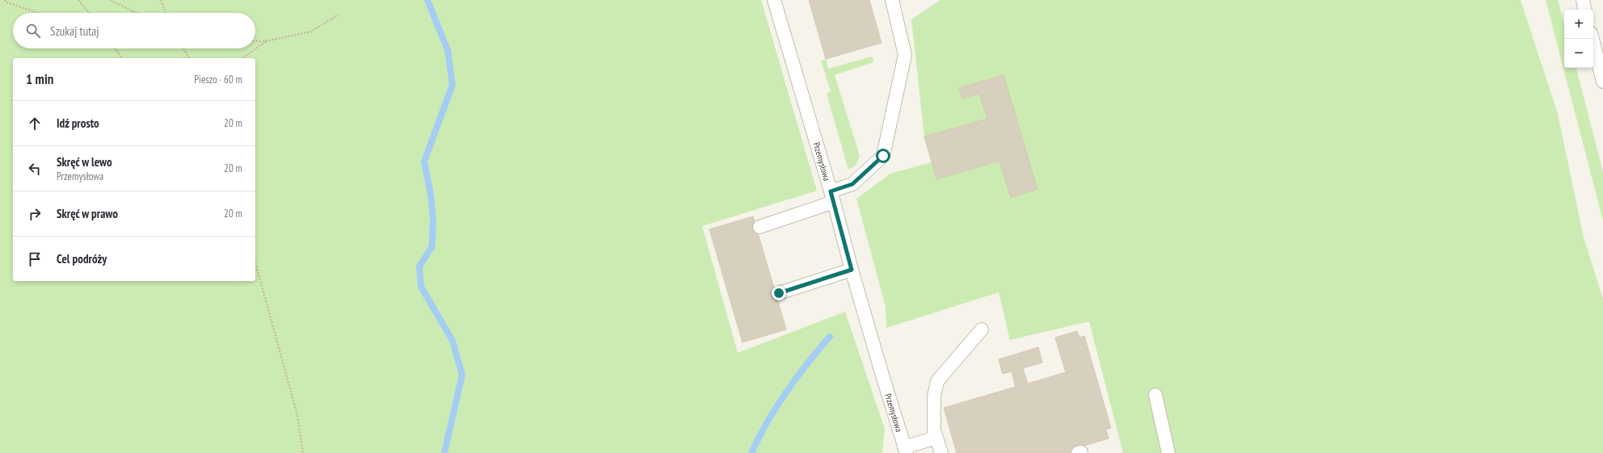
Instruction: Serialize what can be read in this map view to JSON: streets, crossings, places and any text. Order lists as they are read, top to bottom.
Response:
{
  "streets": {
    "lane": ["Przemysłowa"]
  },
  "page": {
    "map_buttons": ["+", "−"],
    "search": "Szukaj tutaj",
    "heading": ["1 min", "Pieszo · 60 m"],
    "list": [
      ["Idź prosto", "20 m"],
      ["Skręć w lewo", "Przemysłowa", "20 m"],
      ["Skręć w prawo", "20 m"],
      "Cel podróży"
    ]
  }
}
